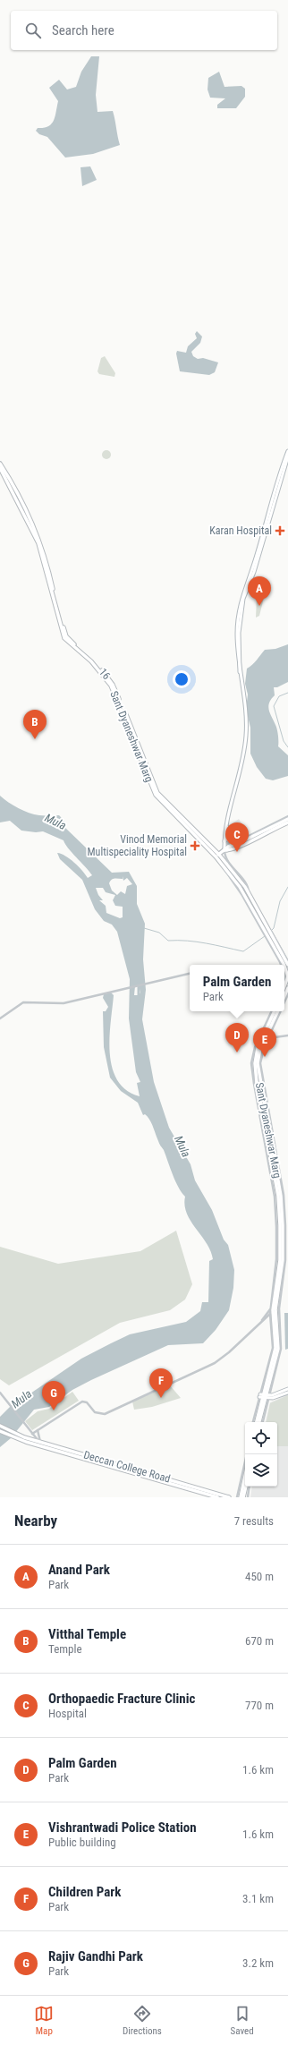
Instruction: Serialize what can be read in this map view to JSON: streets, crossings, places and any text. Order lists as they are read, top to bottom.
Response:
{
  "streets": {
    "main road": ["16", "Sant Dyaneshwar Marg", "Deccan College Road"]
  },
  "crossings": [
    ["16", "Sant Dyaneshwar Marg"]
  ],
  "water": ["Mula"],
  "places": {
    "health": ["Karan Hospital", "Vinod Memorial Multispeciality Hospital"]
  },
  "page": {
    "search": "Search here",
    "pins": [
      "A",
      "B",
      "C",
      "D",
      "E",
      "F",
      "G"
    ],
    "popup": ["Palm Garden", "Park"],
    "heading": ["Nearby", "7 results"],
    "list": [
      {
        "mark": "A",
        "name": "Anand Park",
        "note": "Park",
        "value": "450 m"
      },
      {
        "mark": "B",
        "name": "Vitthal Temple",
        "note": "Temple",
        "value": "670 m"
      },
      {
        "mark": "C",
        "name": "Orthopaedic Fracture Clinic",
        "note": "Hospital",
        "value": "770 m"
      },
      {
        "mark": "D",
        "name": "Palm Garden",
        "note": "Park",
        "value": "1.6 km"
      },
      {
        "mark": "E",
        "name": "Vishrantwadi Police Station",
        "note": "Public building",
        "value": "1.6 km"
      },
      {
        "mark": "F",
        "name": "Children Park",
        "note": "Park",
        "value": "3.1 km"
      },
      {
        "mark": "G",
        "name": "Rajiv Gandhi Park",
        "note": "Park",
        "value": "3.2 km"
      }
    ],
    "nav": ["Map", "Directions", "Saved"]
  }
}
